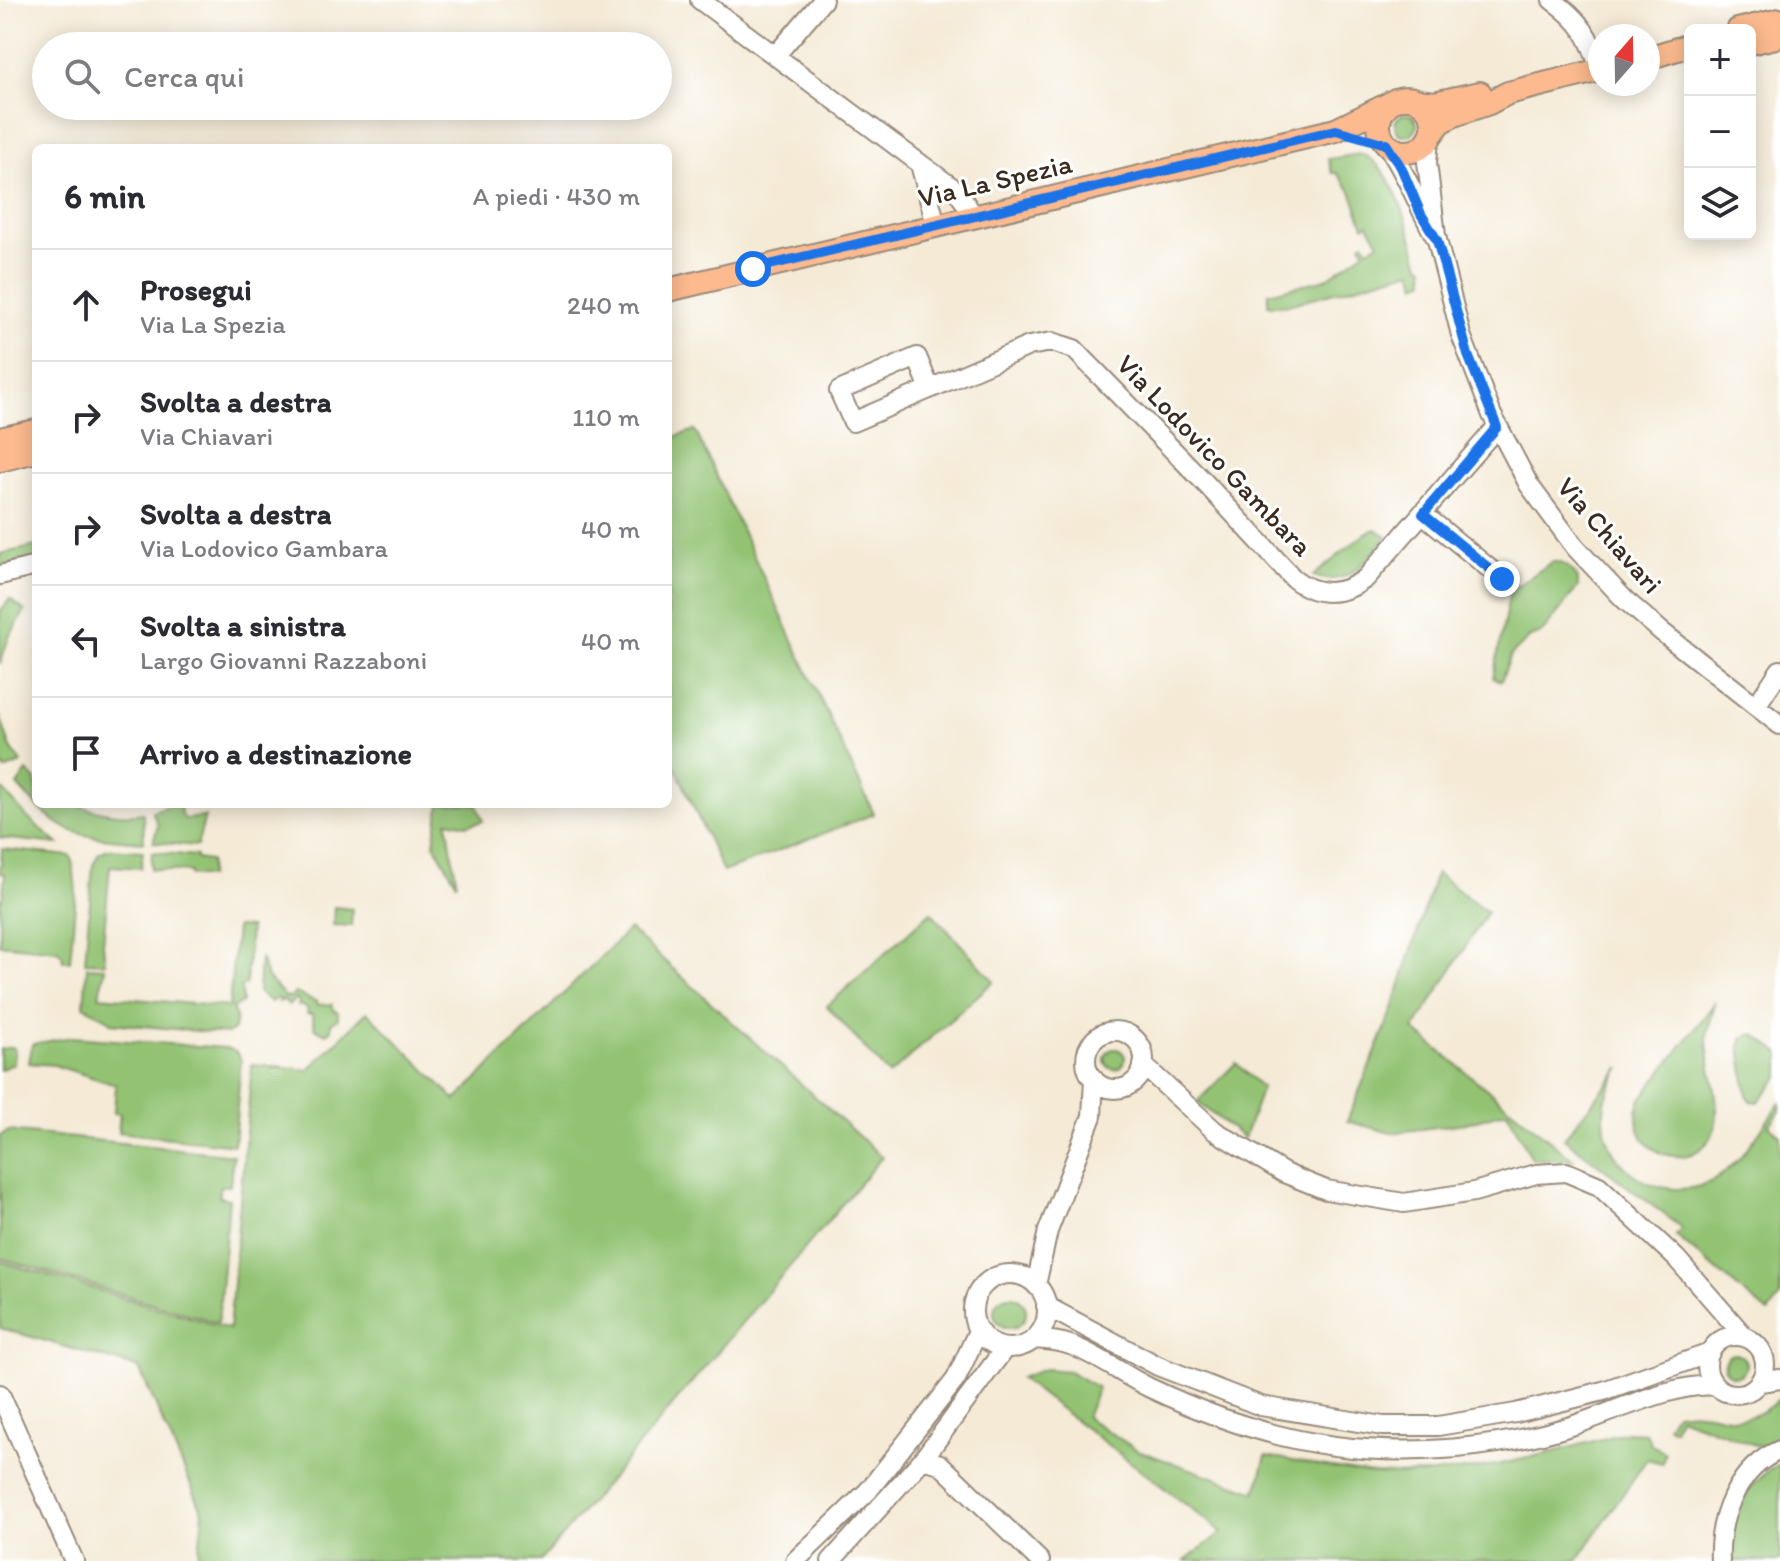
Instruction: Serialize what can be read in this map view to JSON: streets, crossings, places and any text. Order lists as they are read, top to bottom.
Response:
{
  "streets": {
    "main road": ["Via La Spezia"],
    "street": ["Via Lodovico Gambara", "Via Chiavari"]
  },
  "crossings": [
    ["Via La Spezia", "Via Chiavari"],
    ["Via Lodovico Gambara", "Via Chiavari"]
  ],
  "north": "top",
  "page": {
    "map_buttons": ["+", "−"],
    "search": "Cerca qui",
    "heading": ["6 min", "A piedi · 430 m"],
    "list": [
      ["Prosegui", "Via La Spezia", "240 m"],
      ["Svolta a destra", "Via Chiavari", "110 m"],
      ["Svolta a destra", "Via Lodovico Gambara", "40 m"],
      ["Svolta a sinistra", "Largo Giovanni Razzaboni", "40 m"],
      "Arrivo a destinazione"
    ]
  }
}
